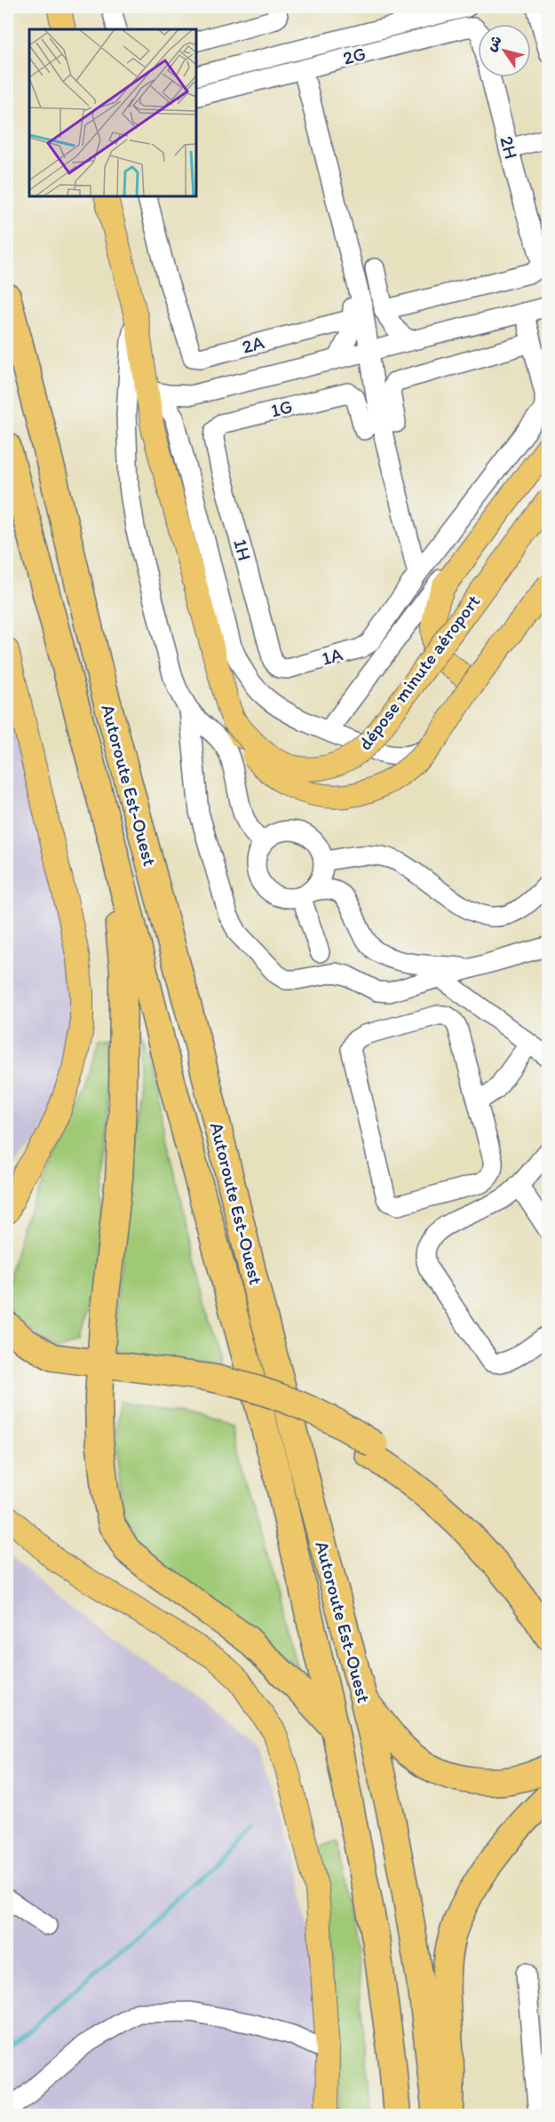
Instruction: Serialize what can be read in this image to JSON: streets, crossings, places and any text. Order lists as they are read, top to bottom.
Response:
{
  "streets": {
    "highway": ["Autoroute Est-Ouest"],
    "main road": ["dépose minute aéroport"],
    "street": [
      "2G",
      "2H",
      "2A",
      "1G",
      "1H",
      "1A"
    ]
  },
  "crossings": [
    ["1G", "1H"],
    ["1H", "1A"]
  ],
  "north": "top left"
}
